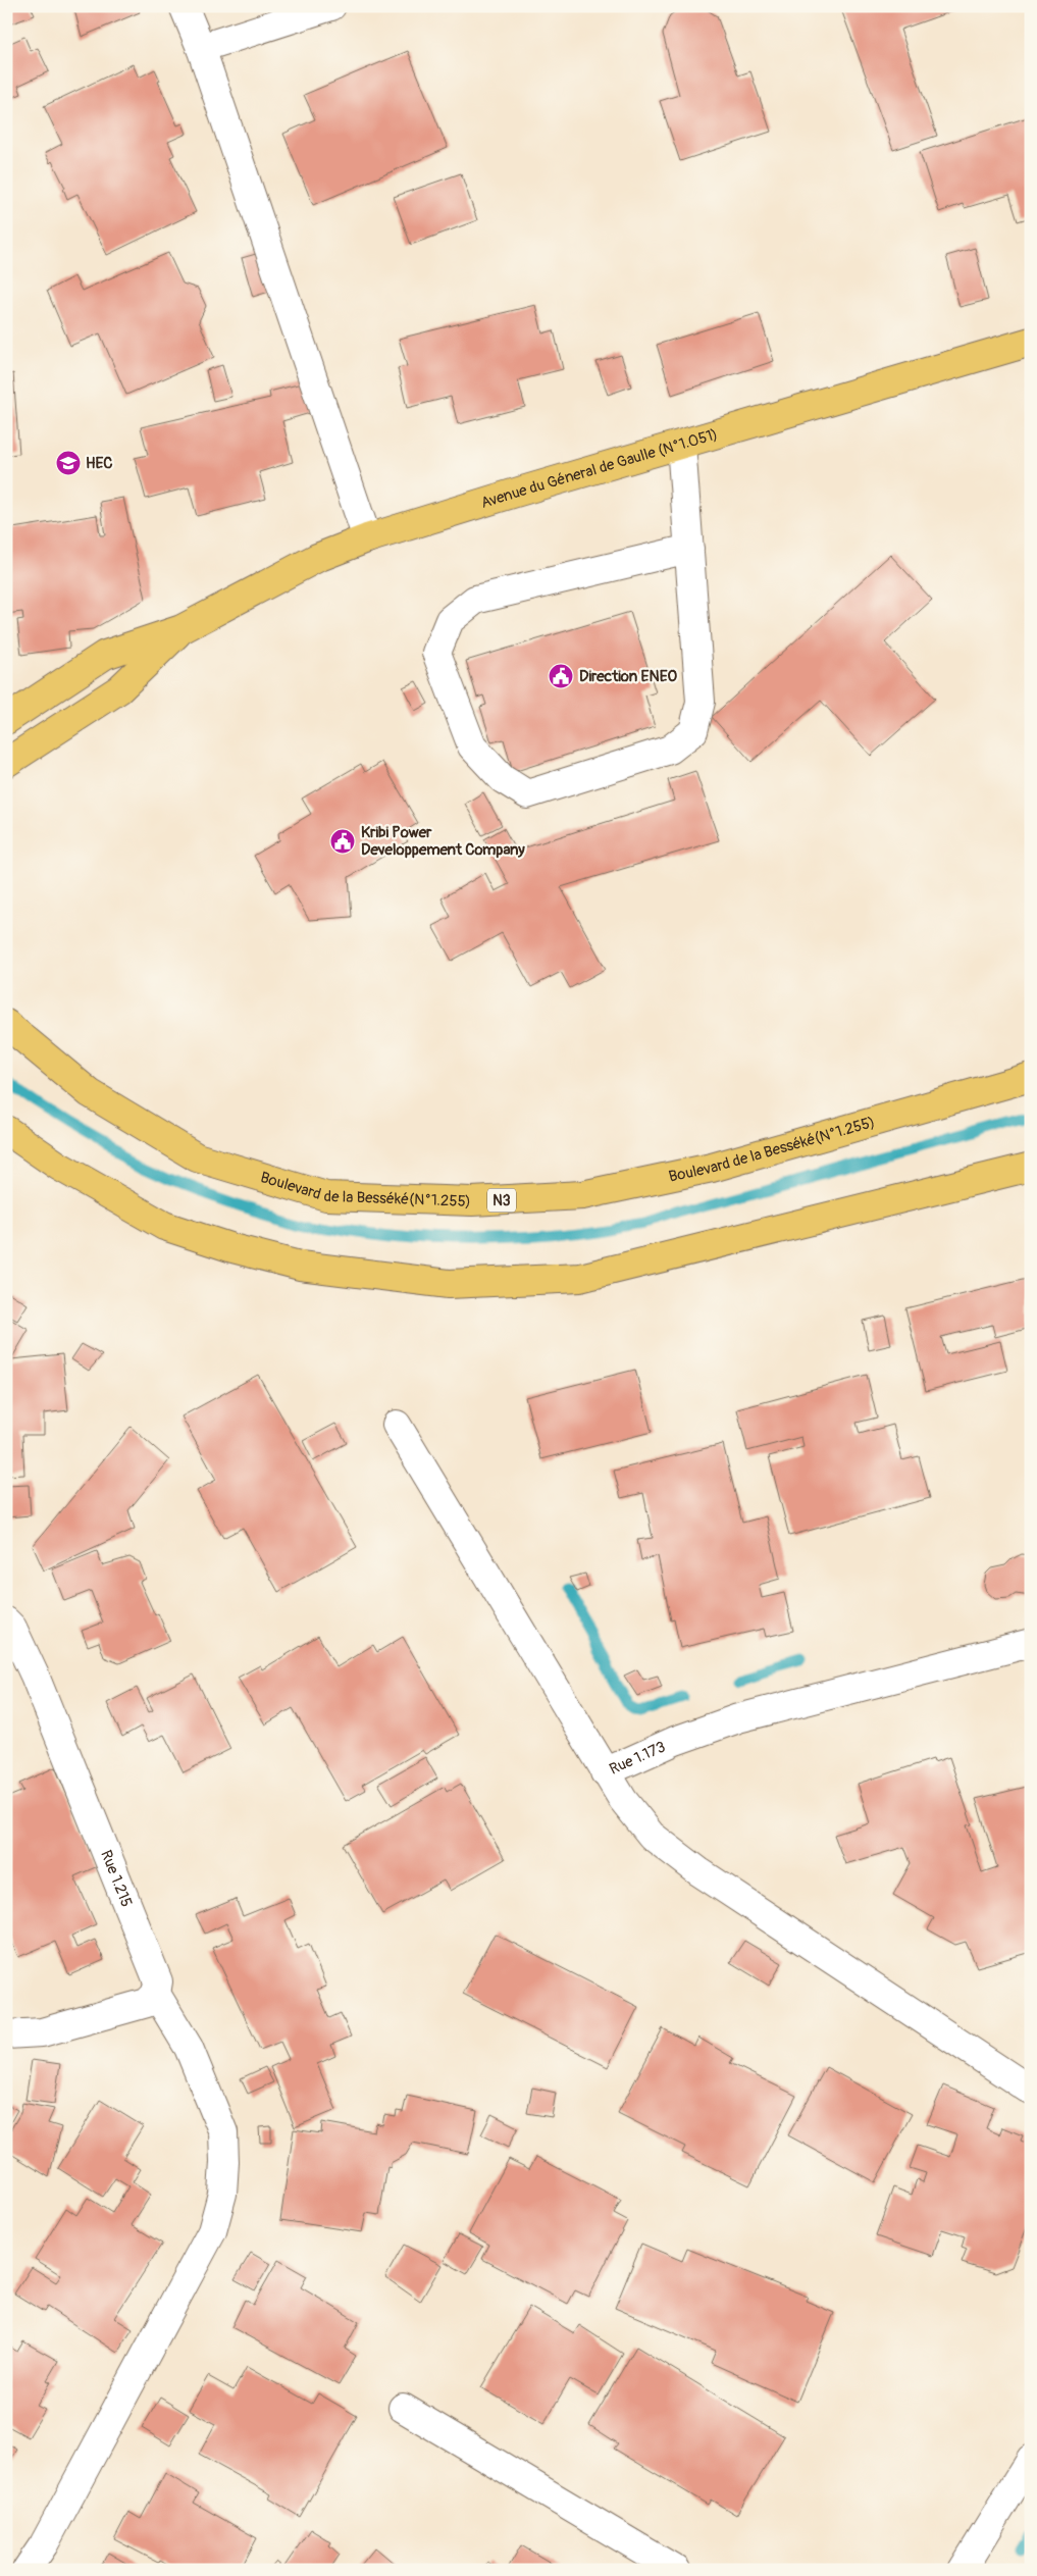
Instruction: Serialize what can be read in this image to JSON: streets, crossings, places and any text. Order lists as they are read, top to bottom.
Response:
{
  "streets": {
    "main road": ["Avenue du Géneral de Gaulle (N°1.051)", "Boulevard de la Besséké(N°1.255)", "N3"],
    "street": ["Rue 1.173", "Rue 1.215"]
  },
  "places": {
    "school or university": ["HEC"],
    "public building": ["Direction ENEO", "Kribi Power Developpement Company"]
  }
}
